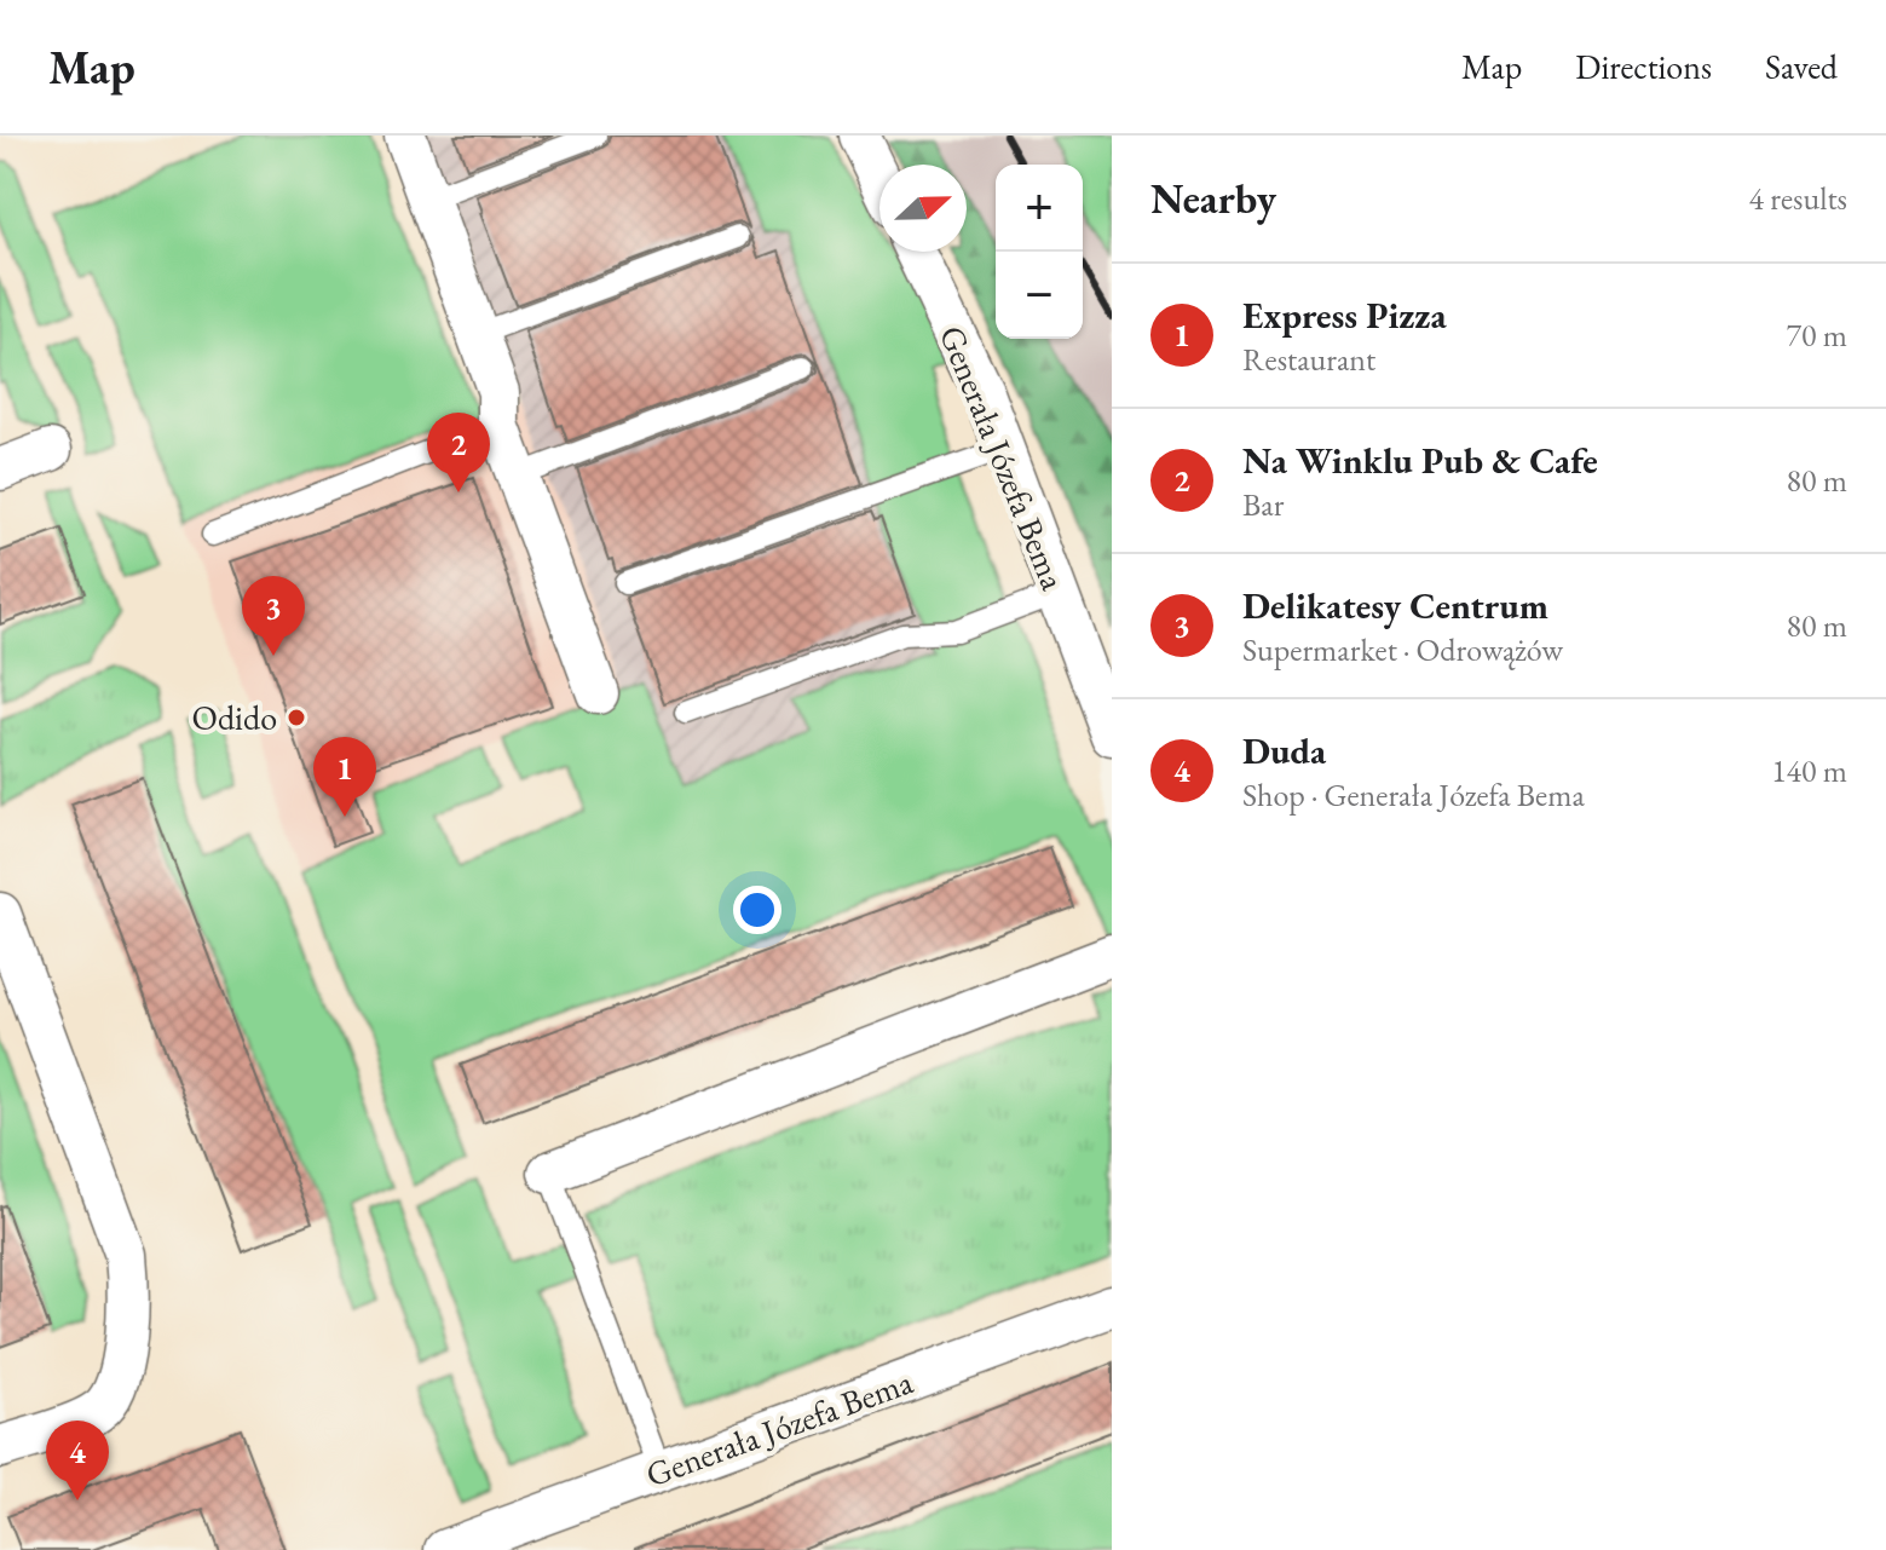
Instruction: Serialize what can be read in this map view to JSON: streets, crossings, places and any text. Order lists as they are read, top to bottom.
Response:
{
  "streets": {
    "street": ["Generała Józefa Bema"]
  },
  "places": ["Odido"],
  "north": "right",
  "page": {
    "header": "Map",
    "nav": ["Map", "Directions", "Saved"],
    "heading": ["Nearby", "4 results"],
    "map_buttons": ["+", "−"],
    "list": [
      {
        "mark": "1",
        "name": "Express Pizza",
        "note": "Restaurant",
        "value": "70 m"
      },
      {
        "mark": "2",
        "name": "Na Winklu Pub & Cafe",
        "note": "Bar",
        "value": "80 m"
      },
      {
        "mark": "3",
        "name": "Delikatesy Centrum",
        "note": "Supermarket · Odrowążów",
        "value": "80 m"
      },
      {
        "mark": "4",
        "name": "Duda",
        "note": "Shop · Generała Józefa Bema",
        "value": "140 m"
      }
    ],
    "pins": [
      "2",
      "3",
      "1",
      "4"
    ]
  }
}
